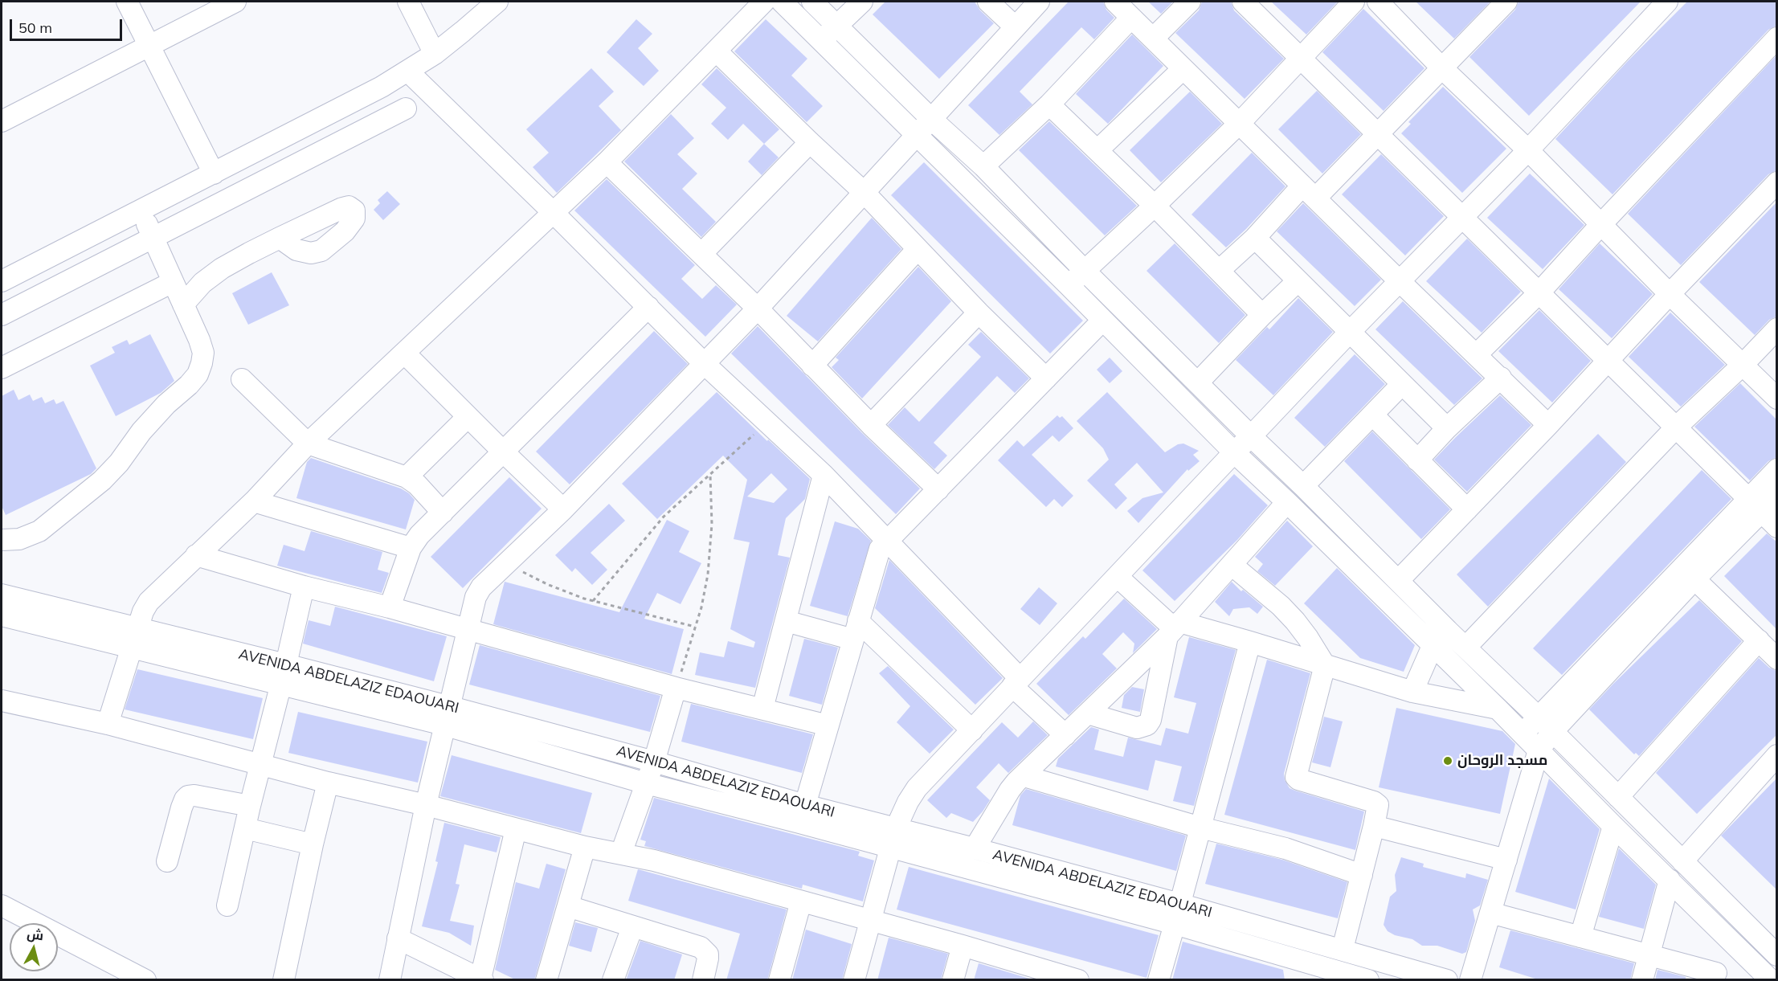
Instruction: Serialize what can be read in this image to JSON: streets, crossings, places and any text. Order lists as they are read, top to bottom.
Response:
{
  "streets": {
    "street": ["AVENIDA ABDELAZIZ EDAOUARI"]
  },
  "places": ["مسجد الروحان"],
  "scale_bar": "50 m",
  "north": "top"
}
